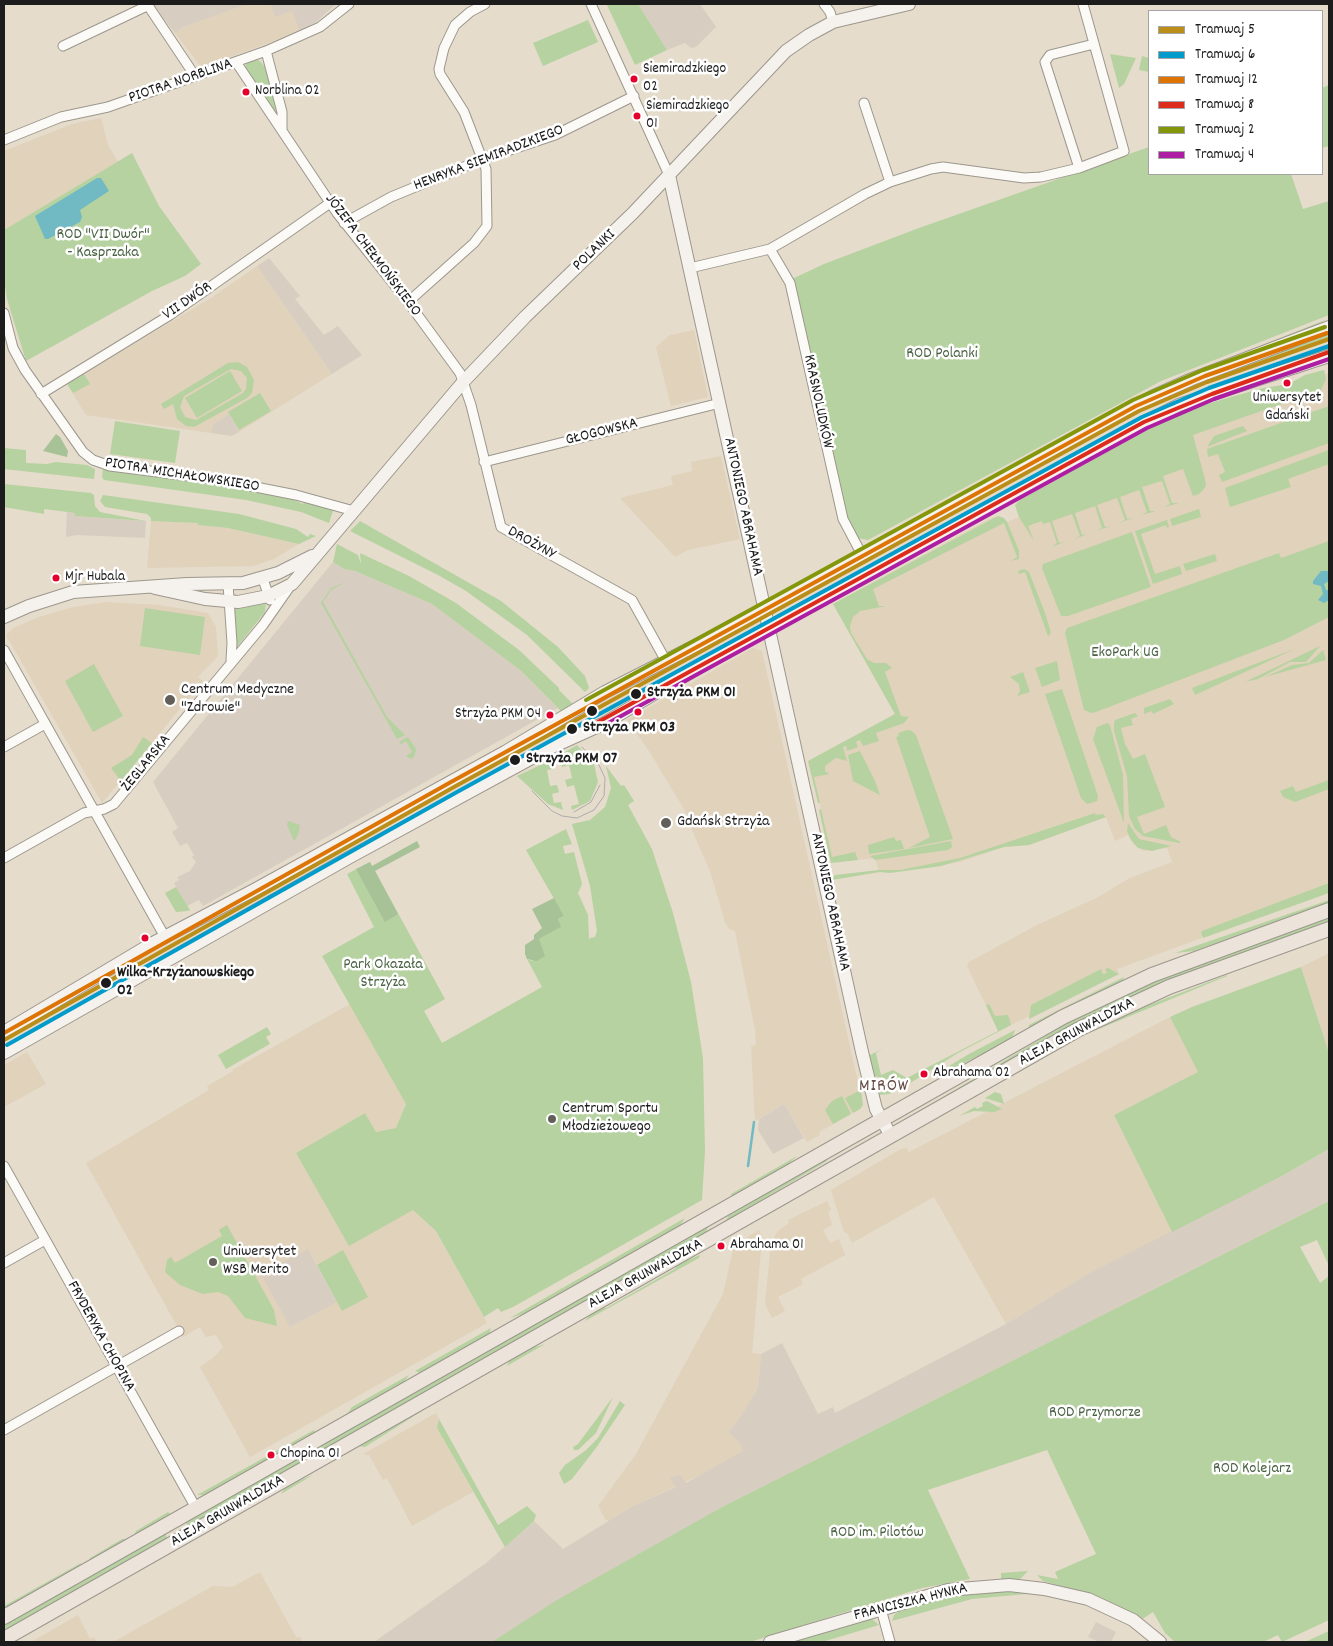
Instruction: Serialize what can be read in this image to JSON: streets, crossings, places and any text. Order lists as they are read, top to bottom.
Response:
{
  "streets": {
    "main road": ["ALEJA GRUNWALDZKA"],
    "street": [
      "PIOTRA NORBLINA",
      "HENRYKA SIEMIRADZKIEGO",
      "POLANKI",
      "JÓZEFA CHEŁMOŃSKIEGO",
      "VII DWÓR",
      "KRASNOLUDKÓW",
      "GŁOGOWSKA",
      "PIOTRA MICHAŁOWSKIEGO",
      "ANTONIEGO ABRAHAMA",
      "DROŻYNY",
      "ŻEGLARSKA",
      "FRYDERYKA CHOPINA",
      "FRANCISZKA HYNKA"
    ]
  },
  "crossings": [
    ["PIOTRA NORBLINA", "JÓZEFA CHEŁMOŃSKIEGO"],
    ["HENRYKA SIEMIRADZKIEGO", "JÓZEFA CHEŁMOŃSKIEGO"],
    ["HENRYKA SIEMIRADZKIEGO", "ANTONIEGO ABRAHAMA"],
    ["POLANKI", "JÓZEFA CHEŁMOŃSKIEGO"],
    ["POLANKI", "PIOTRA MICHAŁOWSKIEGO"],
    ["POLANKI", "ANTONIEGO ABRAHAMA"],
    ["POLANKI", "DROŻYNY"],
    ["POLANKI", "ŻEGLARSKA"],
    ["JÓZEFA CHEŁMOŃSKIEGO", "VII DWÓR"],
    ["JÓZEFA CHEŁMOŃSKIEGO", "DROŻYNY"],
    ["VII DWÓR", "PIOTRA MICHAŁOWSKIEGO"],
    ["GŁOGOWSKA", "ANTONIEGO ABRAHAMA"],
    ["GŁOGOWSKA", "DROŻYNY"],
    ["ANTONIEGO ABRAHAMA", "ALEJA GRUNWALDZKA"],
    ["ALEJA GRUNWALDZKA", "FRYDERYKA CHOPINA"]
  ],
  "districts": ["MIRÓW"],
  "parks": [
    "ROD \"VII Dwór\" - Kasprzaka",
    "ROD Polanki",
    "EkoPark UG",
    "Park Okazała Strzyża",
    "ROD Przymorze",
    "ROD Kolejarz",
    "ROD im. Pilotów"
  ],
  "places": [
    "Siemiradzkiego 02",
    "Norblina 02",
    "Siemiradzkiego 01",
    "Uniwersytet Gdański",
    "Mjr Hubala",
    "Strzyża PKM 01",
    "Centrum Medyczne \"Zdrowie\"",
    "Strzyża PKM 04",
    "Strzyża PKM 03",
    "Strzyża PKM 07",
    "Gdańsk Strzyża",
    "Wilka-Krzyżanowskiego 02",
    "Abrahama 02",
    "Centrum Sportu Młodzieżowego",
    "Abrahama 01",
    "Uniwersytet WSB Merito",
    "Chopina 01"
  ],
  "lines": [
    "tram line 2",
    "tram line 12",
    "tram line 5",
    "tram line 6",
    "tram line 8",
    "tram line 4"
  ],
  "legend": [
    "Tramwaj 5",
    "Tramwaj 6",
    "Tramwaj 12",
    "Tramwaj 8",
    "Tramwaj 2",
    "Tramwaj 4"
  ]
}
